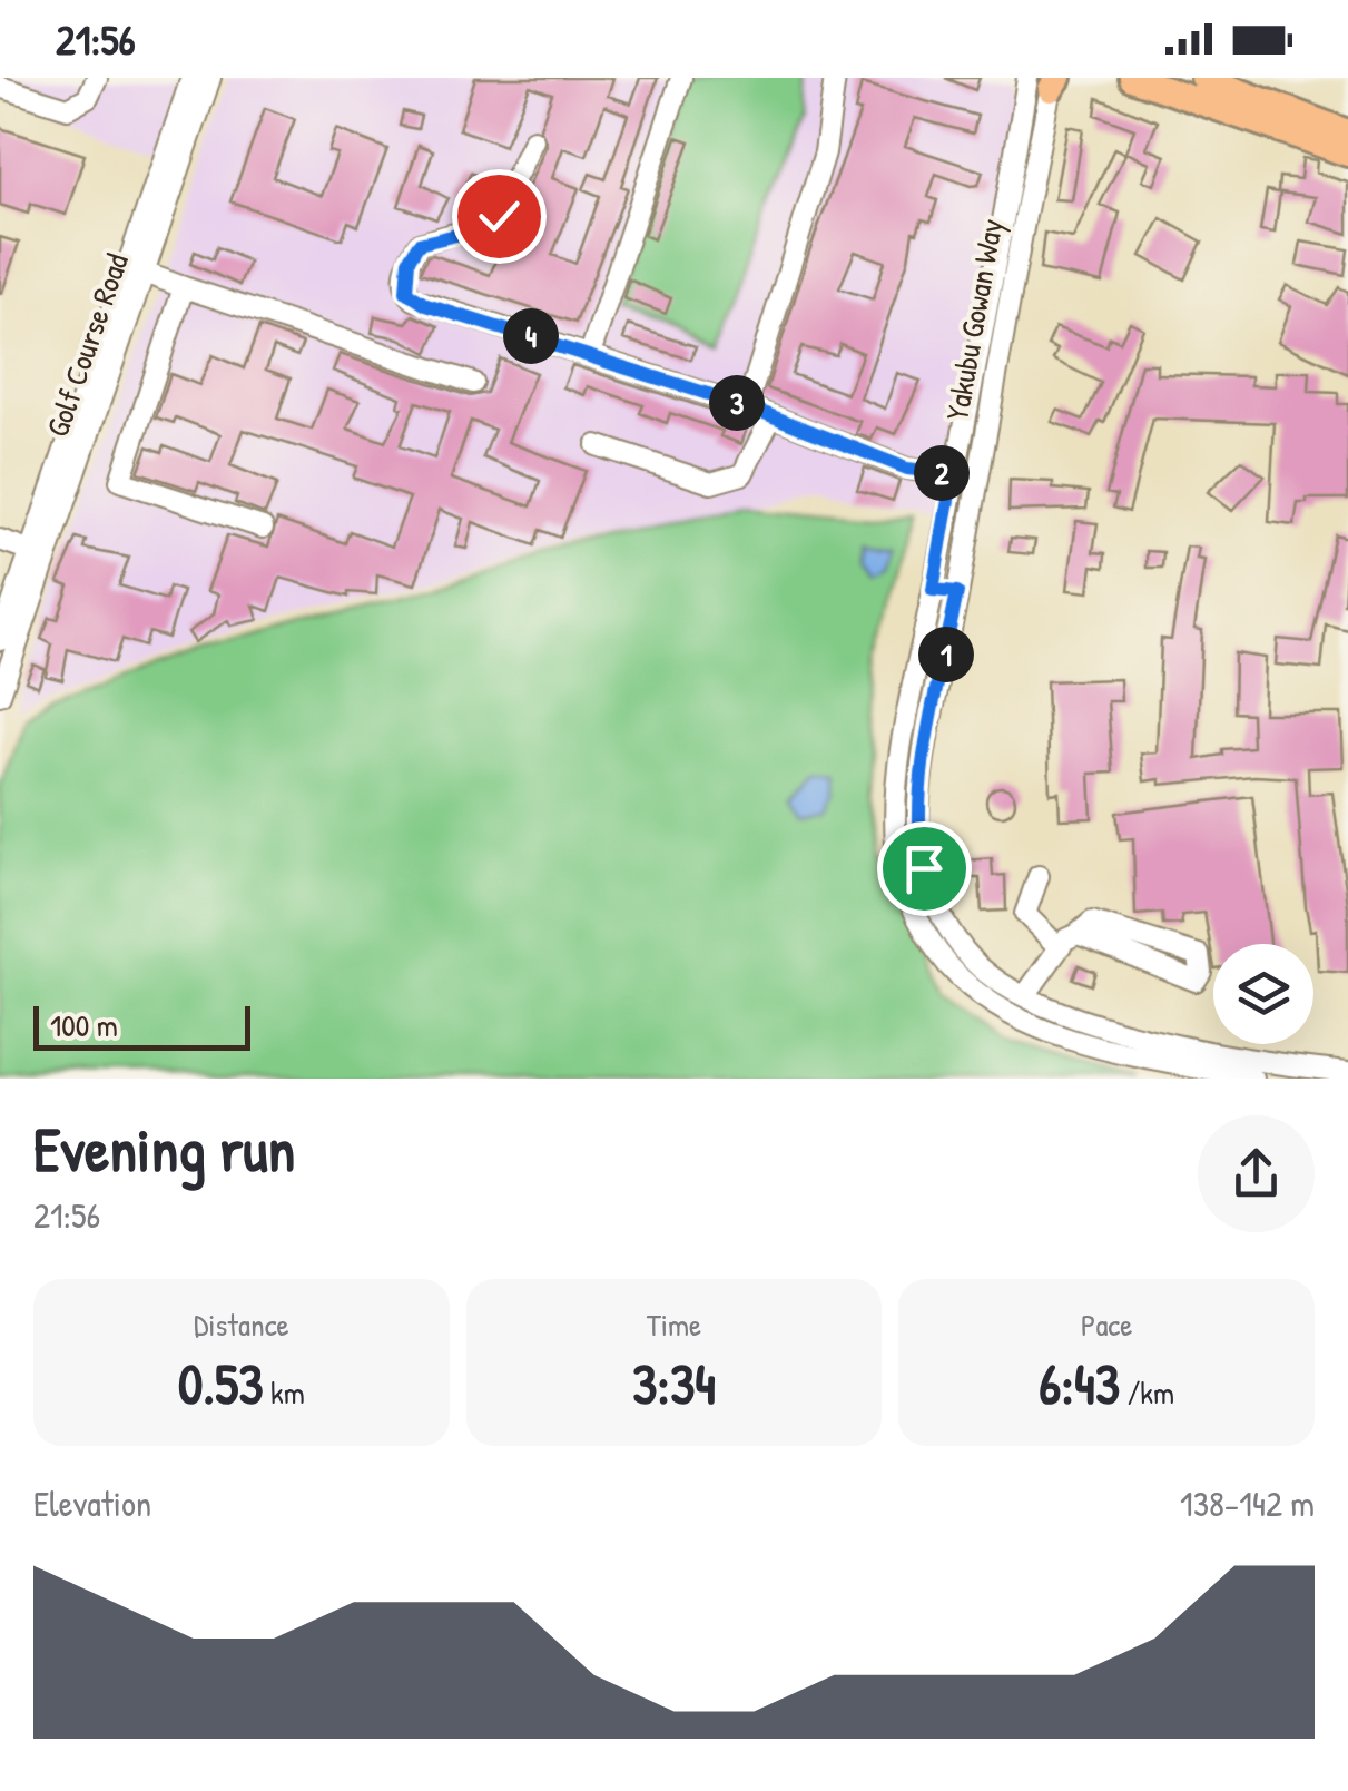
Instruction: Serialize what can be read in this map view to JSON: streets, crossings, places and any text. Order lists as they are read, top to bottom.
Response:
{
  "streets": {
    "street": ["Yakubu Gowan Way", "Golf Course Road"]
  },
  "scale_bar": "100 m",
  "page": {
    "status": "21:56",
    "pins": [
      "4",
      "3",
      "2",
      "1"
    ],
    "scale": "100 m",
    "heading": ["Evening run", "21:56"],
    "stats": [
      ["Distance", "0.53 km"],
      ["Time", "3:34"],
      ["Pace", "6:43 /km"]
    ],
    "chart": ["Elevation", "138–142 m"]
  }
}
